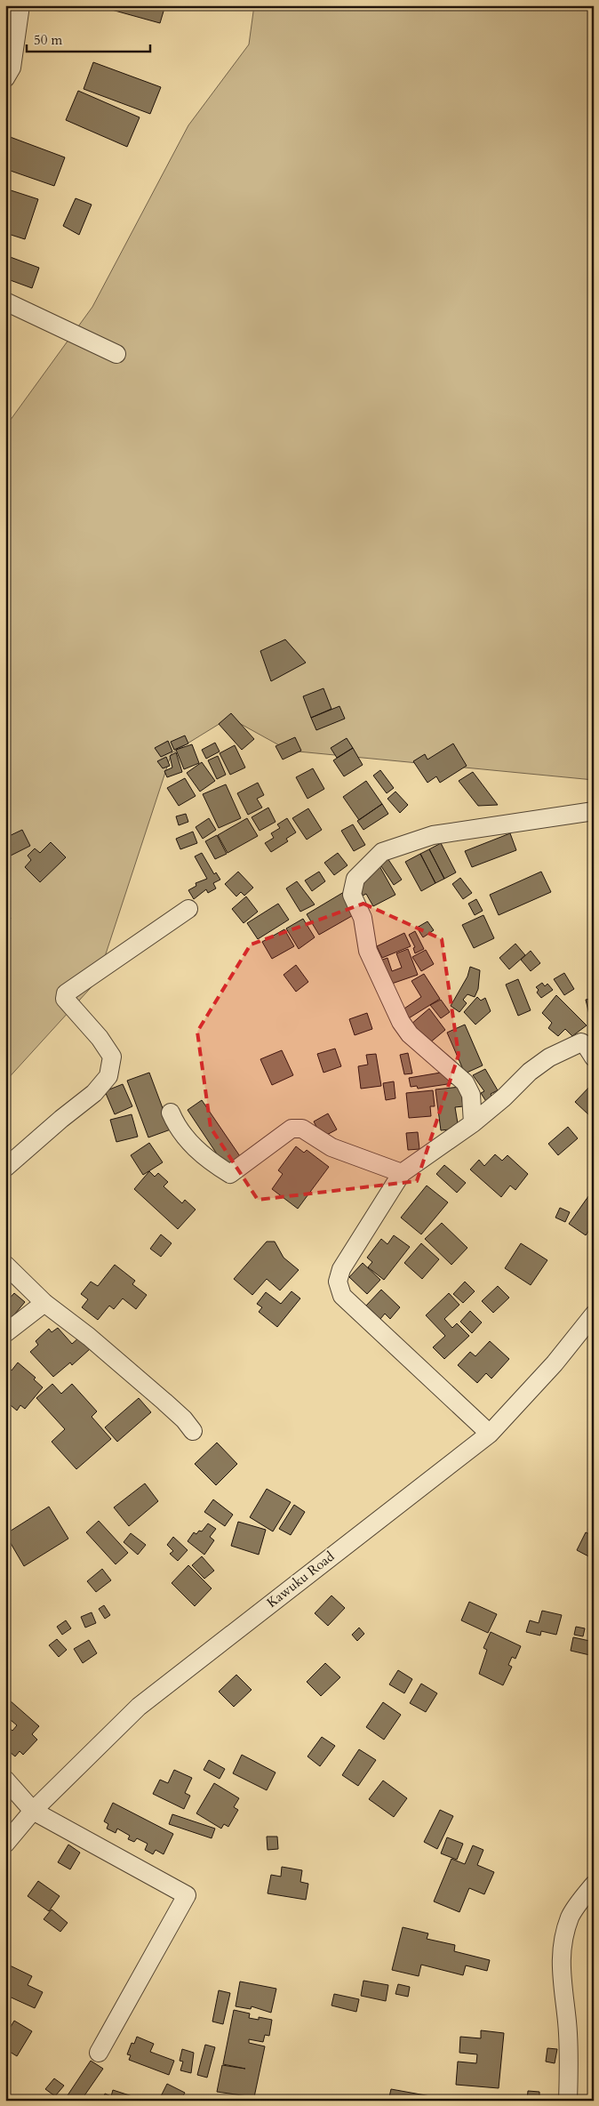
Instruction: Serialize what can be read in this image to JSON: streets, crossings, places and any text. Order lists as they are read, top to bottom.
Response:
{
  "streets": {
    "street": ["Kawuku Road"]
  },
  "scale_bar": "50 m"
}
